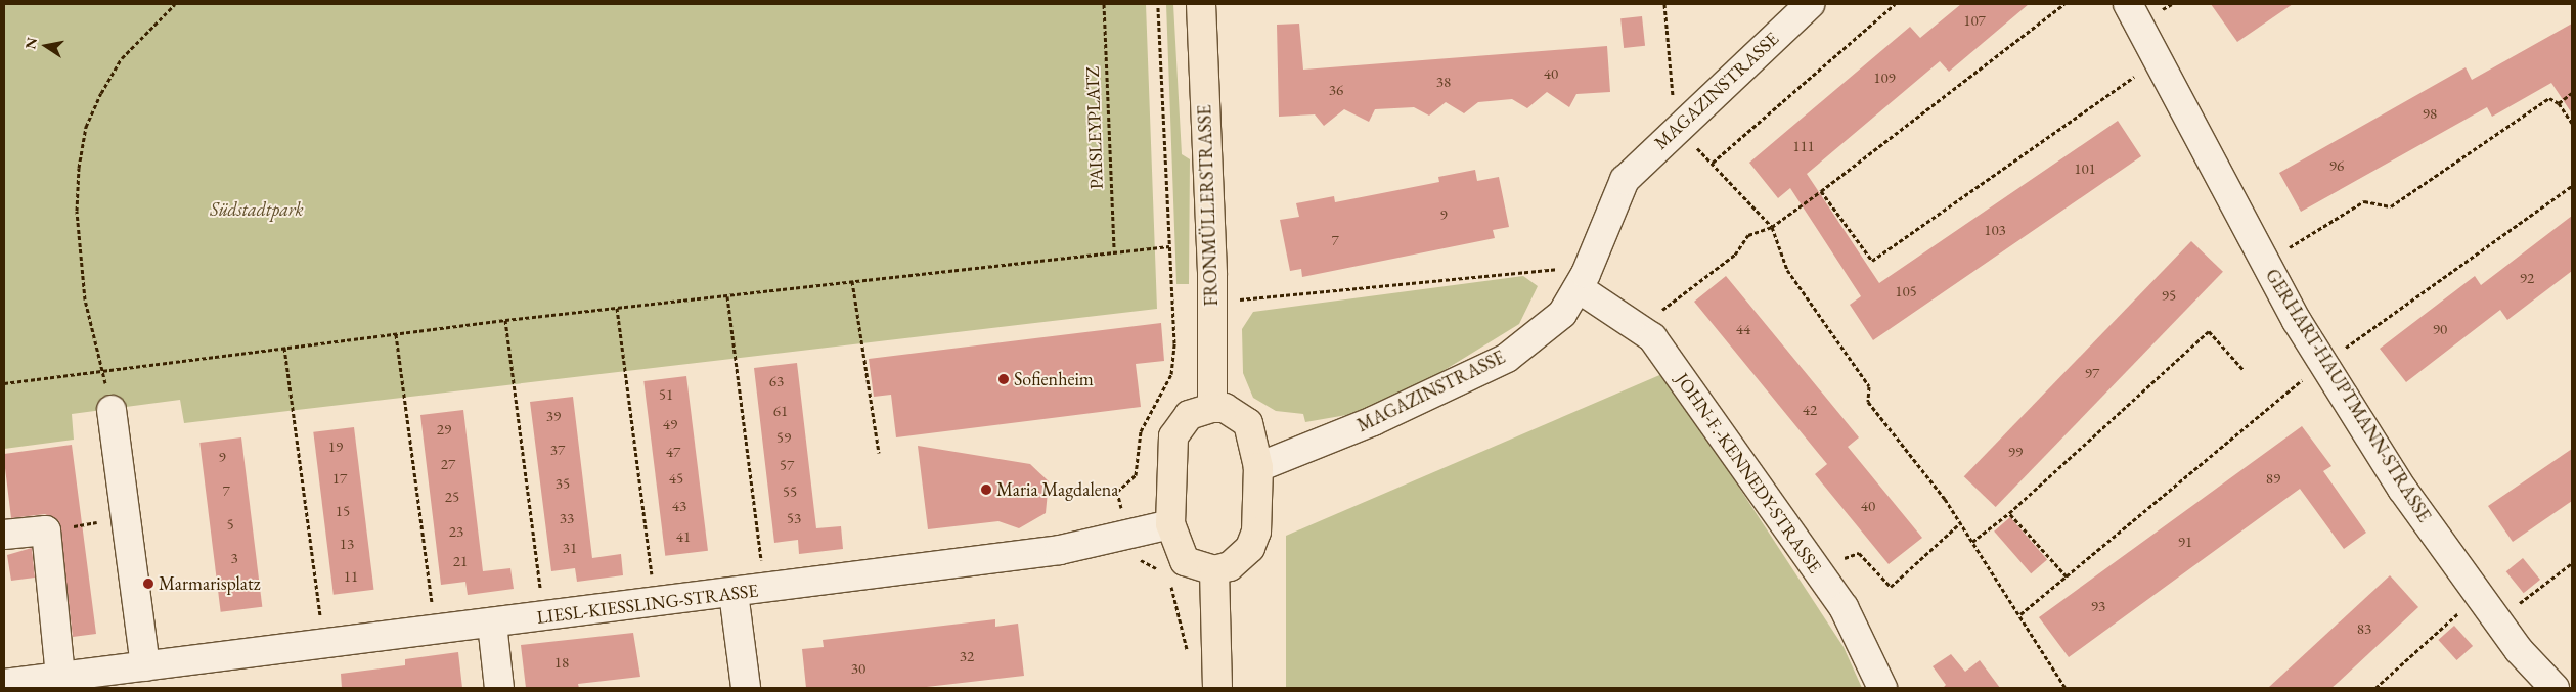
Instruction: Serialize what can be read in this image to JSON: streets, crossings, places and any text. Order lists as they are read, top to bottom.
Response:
{
  "streets": {
    "main road": ["FRONMÜLLERSTRASSE"],
    "street": [
      "MAGAZINSTRASSE",
      "GERHART-HAUPTMANN-STRASSE",
      "JOHN-F.-KENNEDY-STRASSE",
      "LIESL-KIESSLING-STRASSE"
    ],
    "path": ["PAISLEYPLATZ"]
  },
  "crossings": [
    ["MAGAZINSTRASSE", "JOHN-F.-KENNEDY-STRASSE"]
  ],
  "parks": ["Südstadtpark"],
  "places": ["Sofienheim", "Maria Magdalena", "Marmarisplatz"],
  "house_numbers": [
    "107",
    "40",
    "109",
    "38",
    "36",
    "98",
    "111",
    "96",
    "101",
    "9",
    "103",
    "7",
    "92",
    "105",
    "95",
    "44",
    "90",
    "97",
    "63",
    "51",
    "42",
    "61",
    "39",
    "49",
    "29",
    "59",
    "19",
    "37",
    "47",
    "99",
    "9",
    "27",
    "57",
    "17",
    "45",
    "89",
    "35",
    "7",
    "55",
    "25",
    "43",
    "40",
    "15",
    "33",
    "53",
    "5",
    "23",
    "41",
    "91",
    "13",
    "31",
    "3",
    "21",
    "11",
    "93",
    "83",
    "32",
    "18",
    "30"
  ],
  "north": "left"
}
